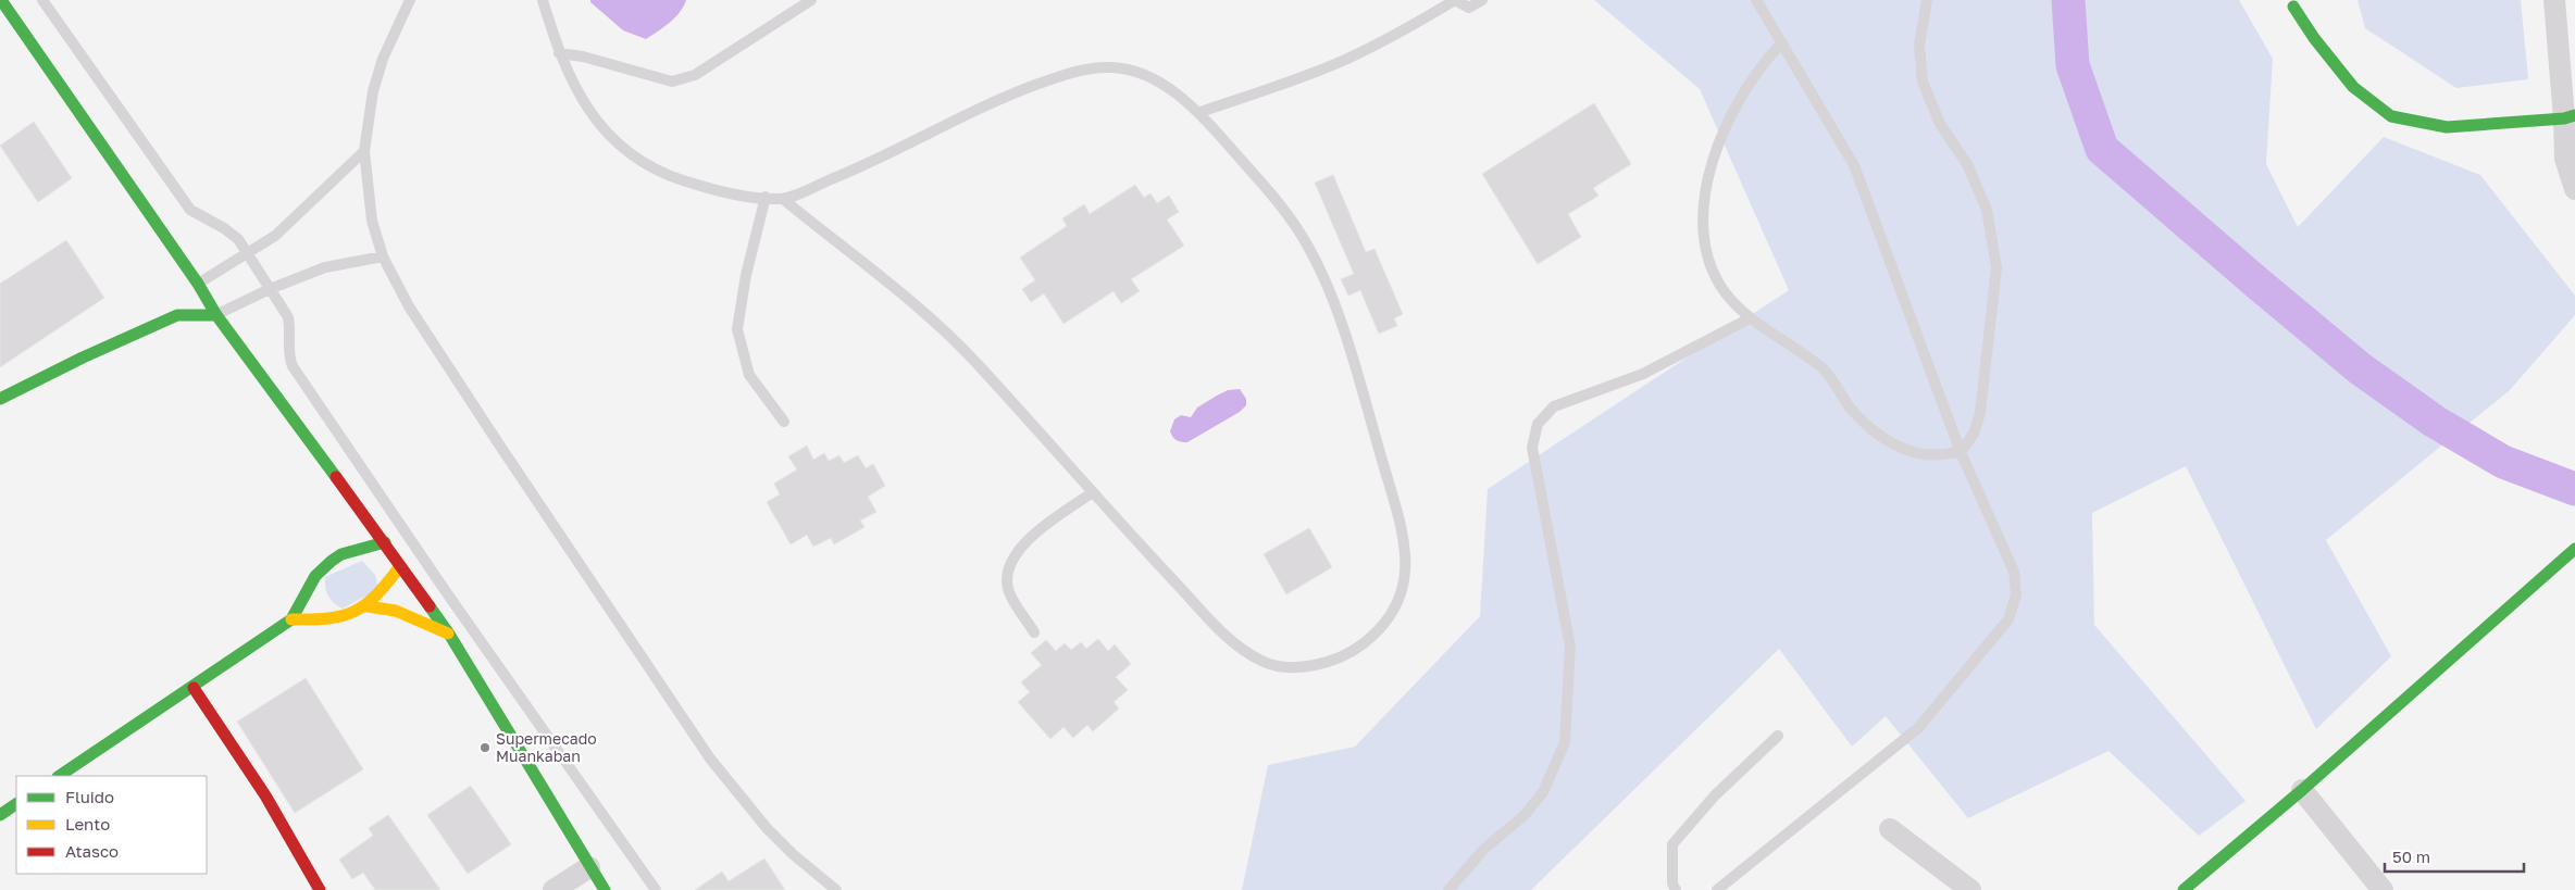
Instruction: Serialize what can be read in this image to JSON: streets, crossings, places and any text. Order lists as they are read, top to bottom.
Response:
{
  "places": ["Supermecado Muankaban"],
  "legend": ["Fluido", "Lento", "Atasco"],
  "scale_bar": "50 m"
}
